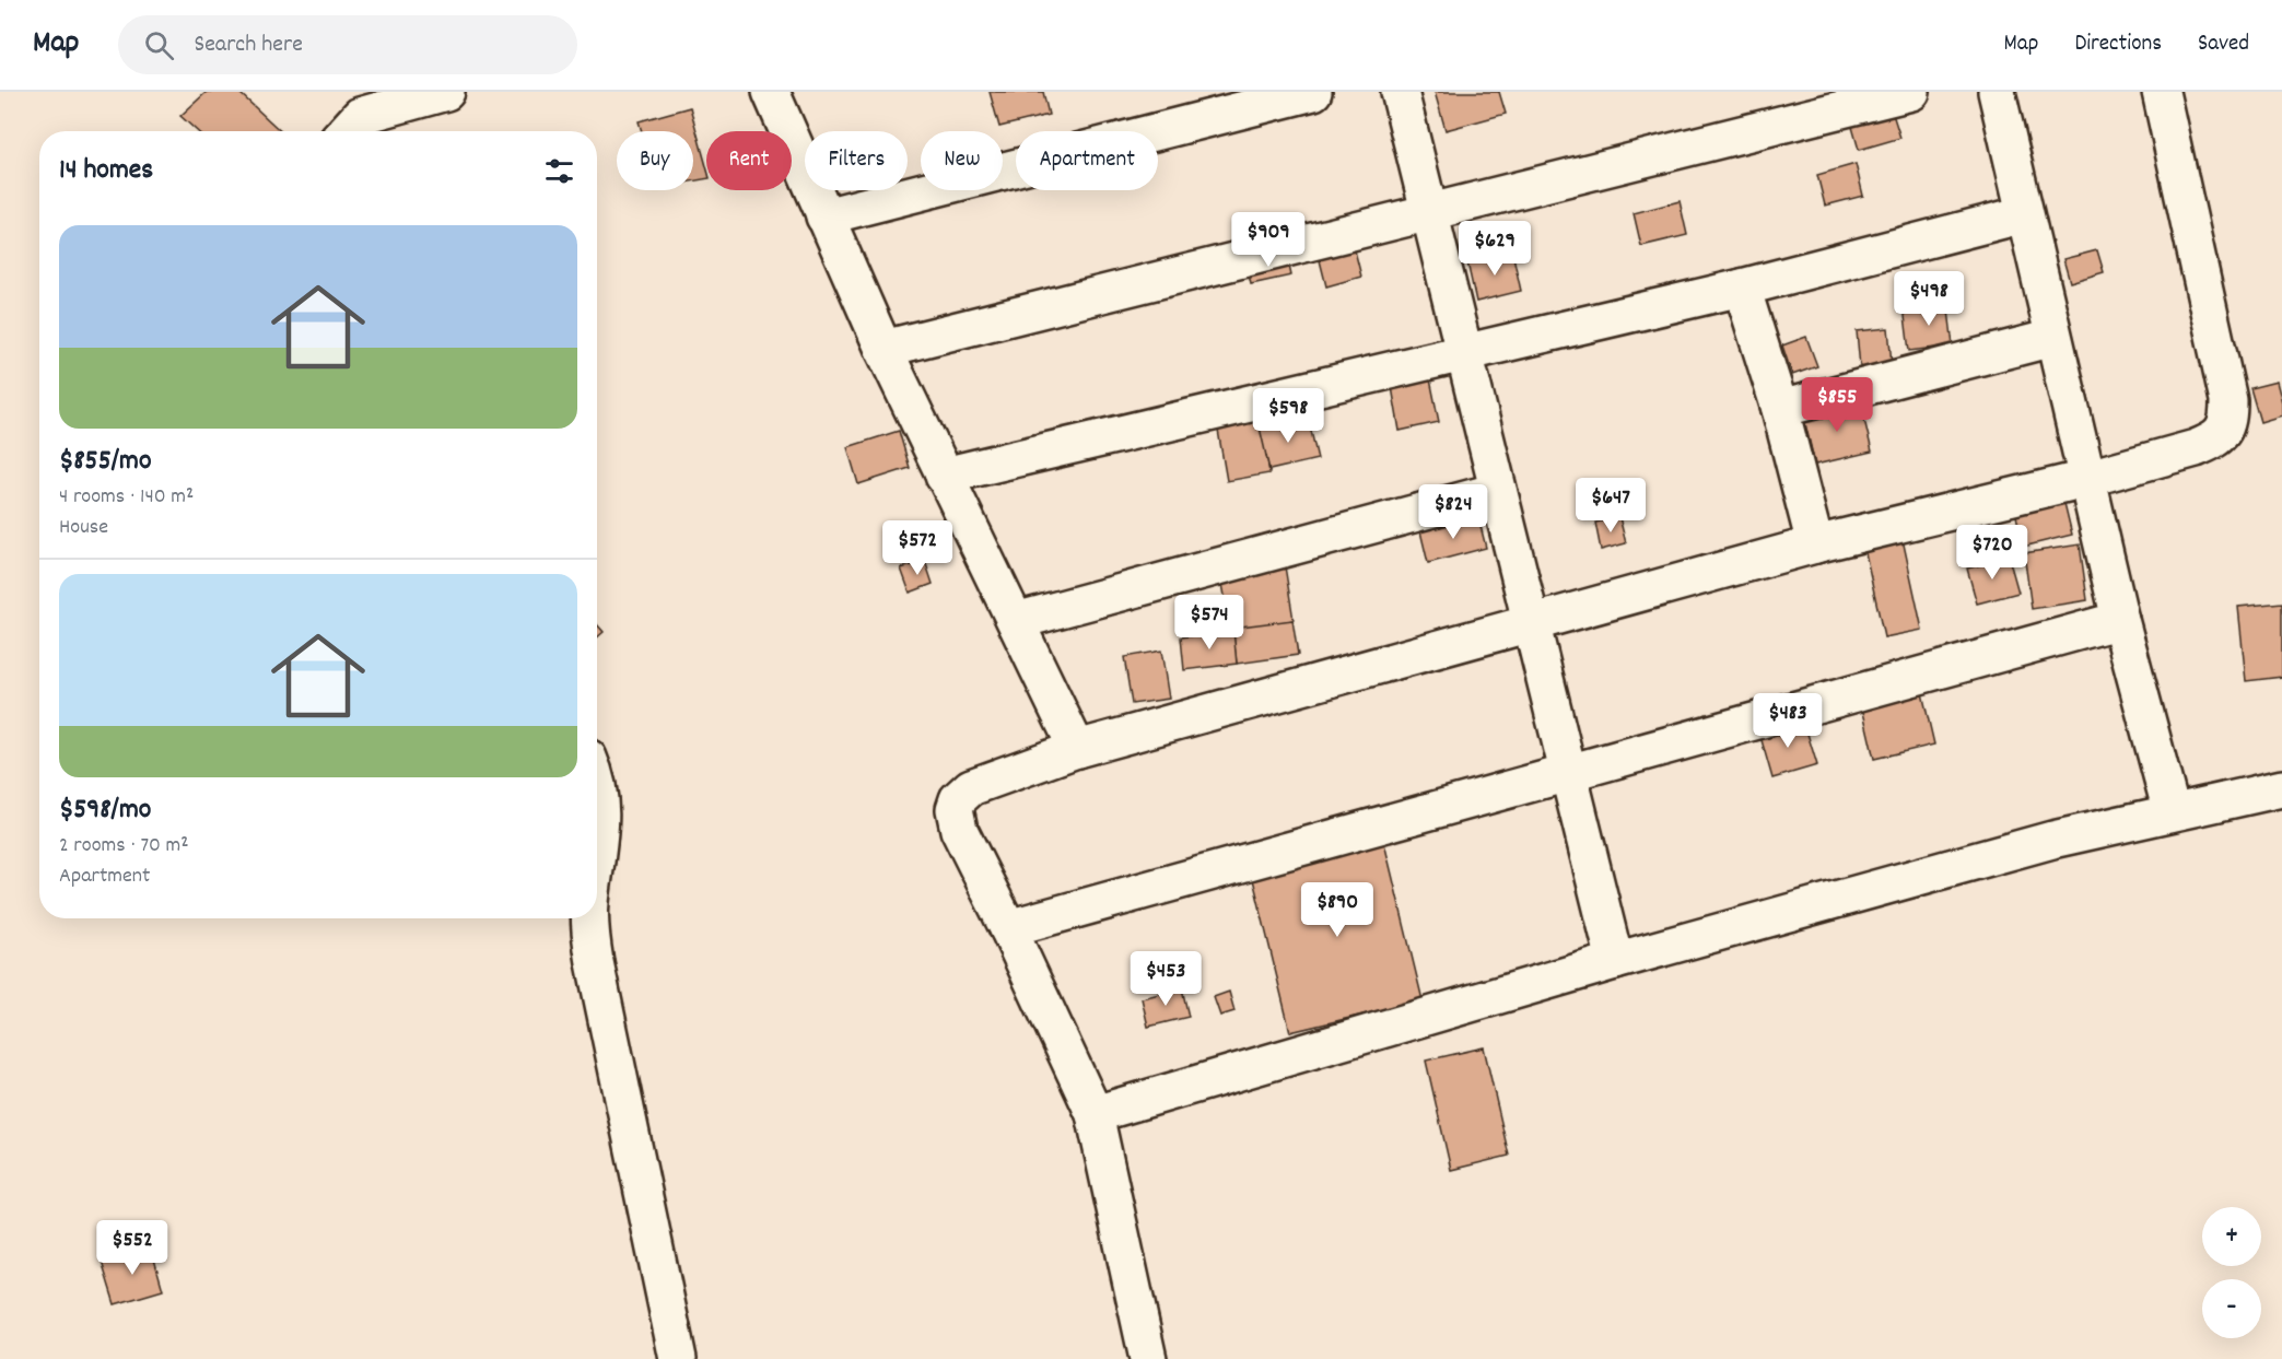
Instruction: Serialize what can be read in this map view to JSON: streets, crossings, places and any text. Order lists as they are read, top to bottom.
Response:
{
  "page": {
    "header": "Map",
    "search": "Search here",
    "nav": ["Map", "Directions", "Saved"],
    "chip": [
      "Buy",
      "Rent",
      "Filters",
      "New",
      "Apartment"
    ],
    "heading": "14 homes",
    "list": [
      {
        "name": "$855/mo",
        "note": "4 rooms · 140 m² · House"
      },
      {
        "name": "$598/mo",
        "note": "2 rooms · 70 m² · Apartment"
      }
    ],
    "price": [
      "$909",
      "$629",
      "$498",
      "$855",
      "$598",
      "$647",
      "$824",
      "$572",
      "$720",
      "$574",
      "$483",
      "$890",
      "$453",
      "$552"
    ],
    "map_buttons": ["+", "−"]
  }
}
